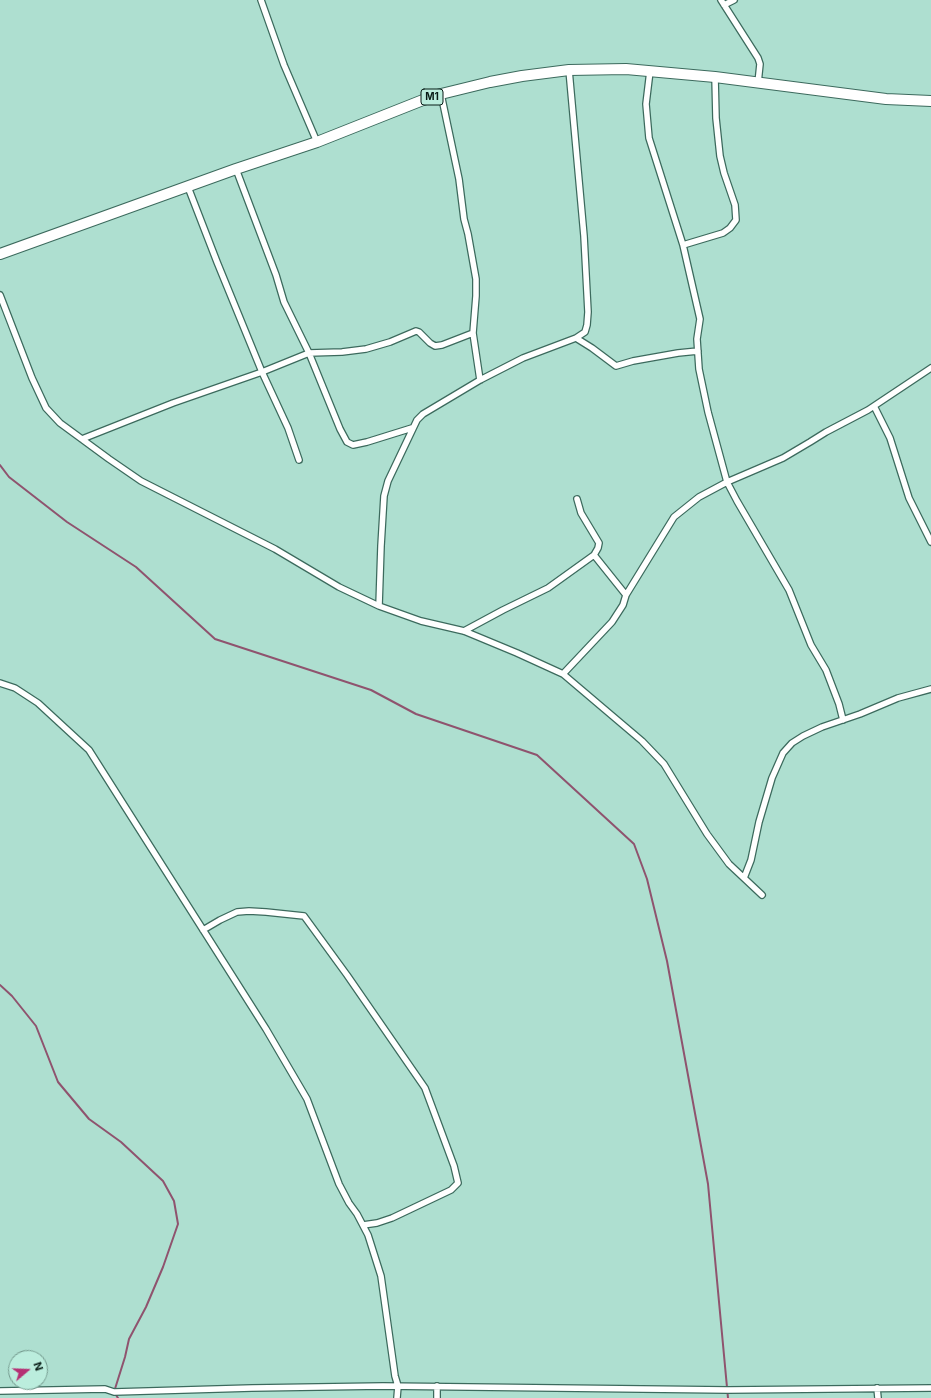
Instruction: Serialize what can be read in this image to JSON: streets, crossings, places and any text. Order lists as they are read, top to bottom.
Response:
{
  "streets": {
    "highway": ["M1"]
  },
  "north": "right"
}
